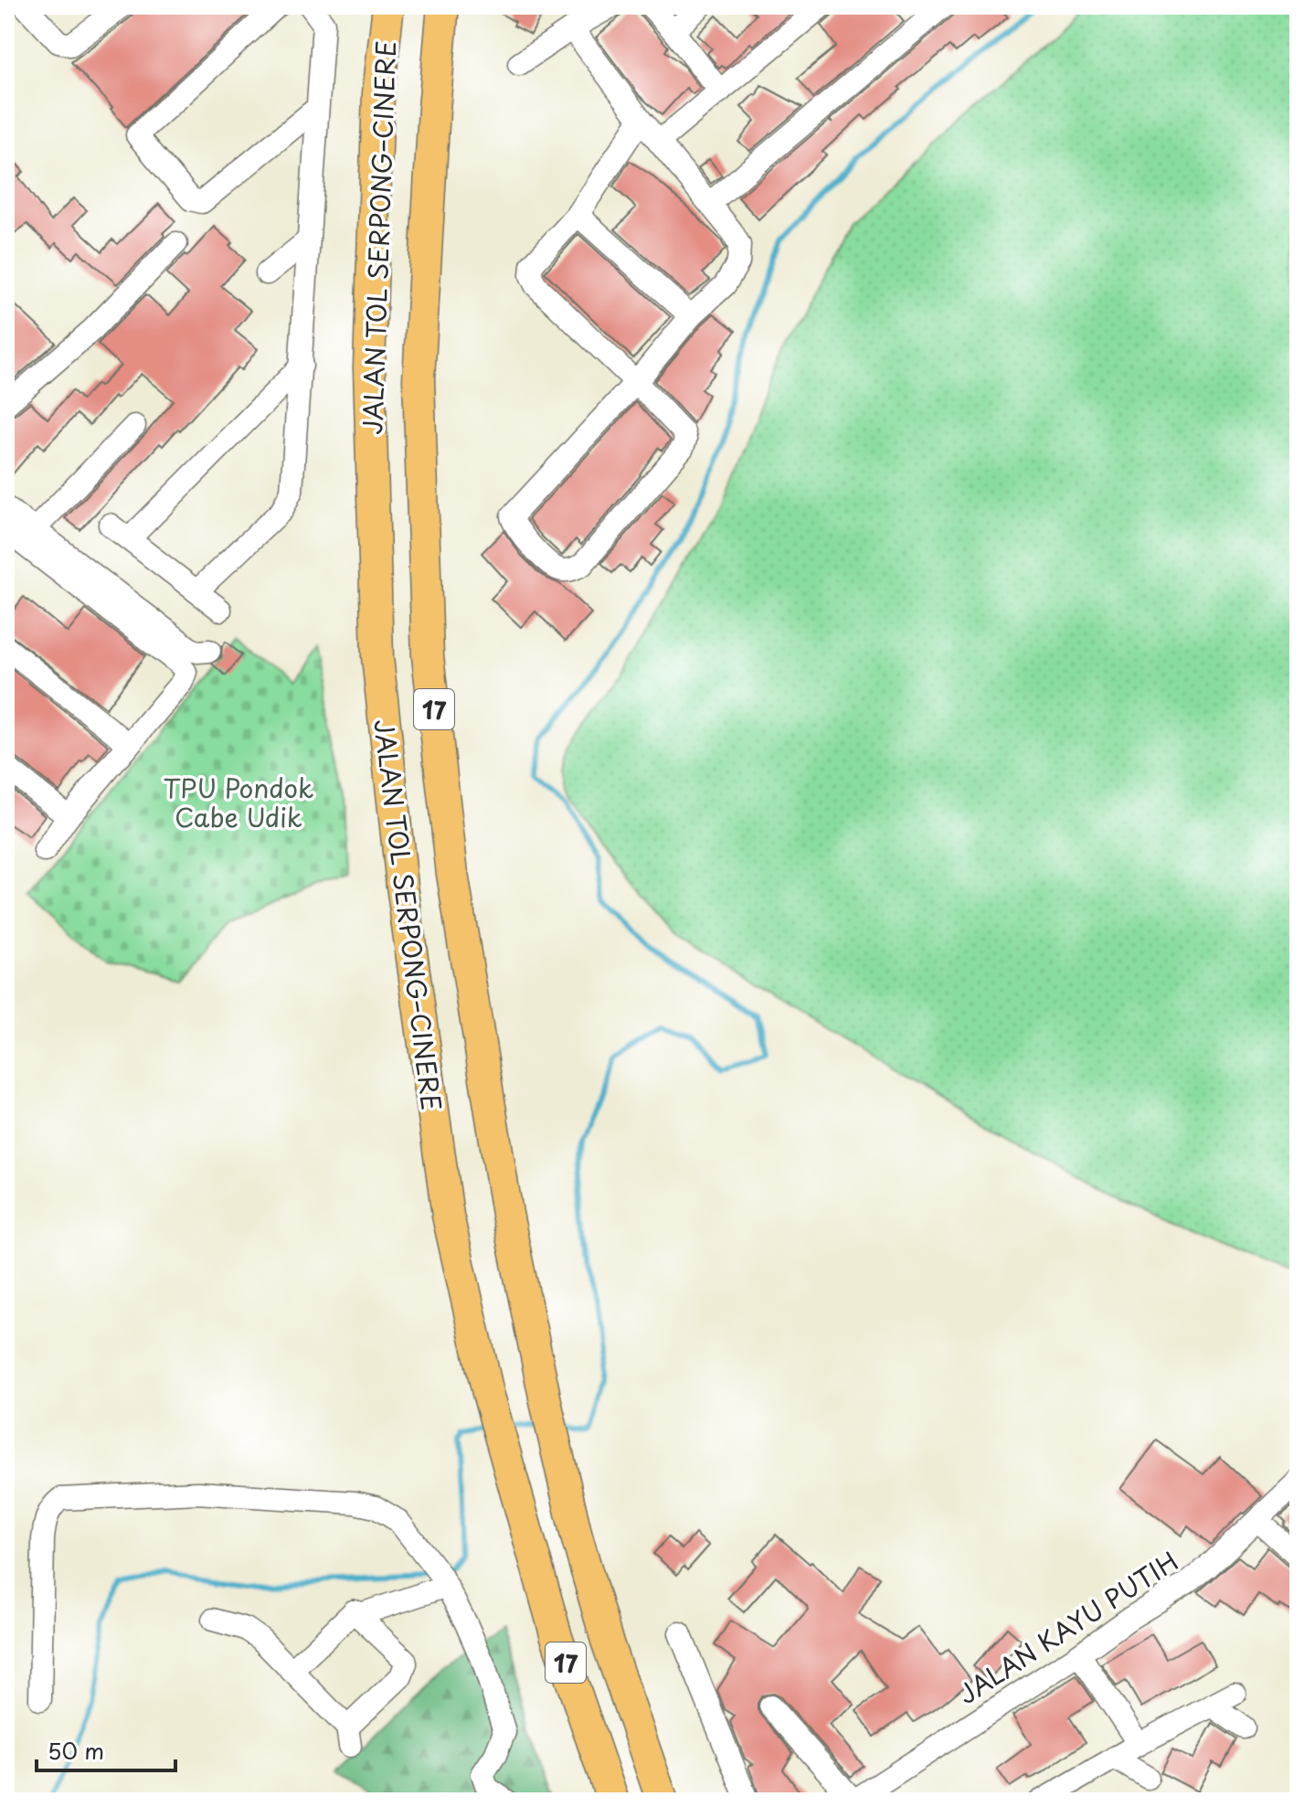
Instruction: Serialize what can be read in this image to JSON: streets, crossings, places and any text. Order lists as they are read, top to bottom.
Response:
{
  "streets": {
    "highway": ["JALAN TOL SERPONG–CINERE", "17"],
    "street": ["JALAN KAYU PUTIH"]
  },
  "parks": ["TPU Pondok Cabe Udik"],
  "scale_bar": "50 m"
}
